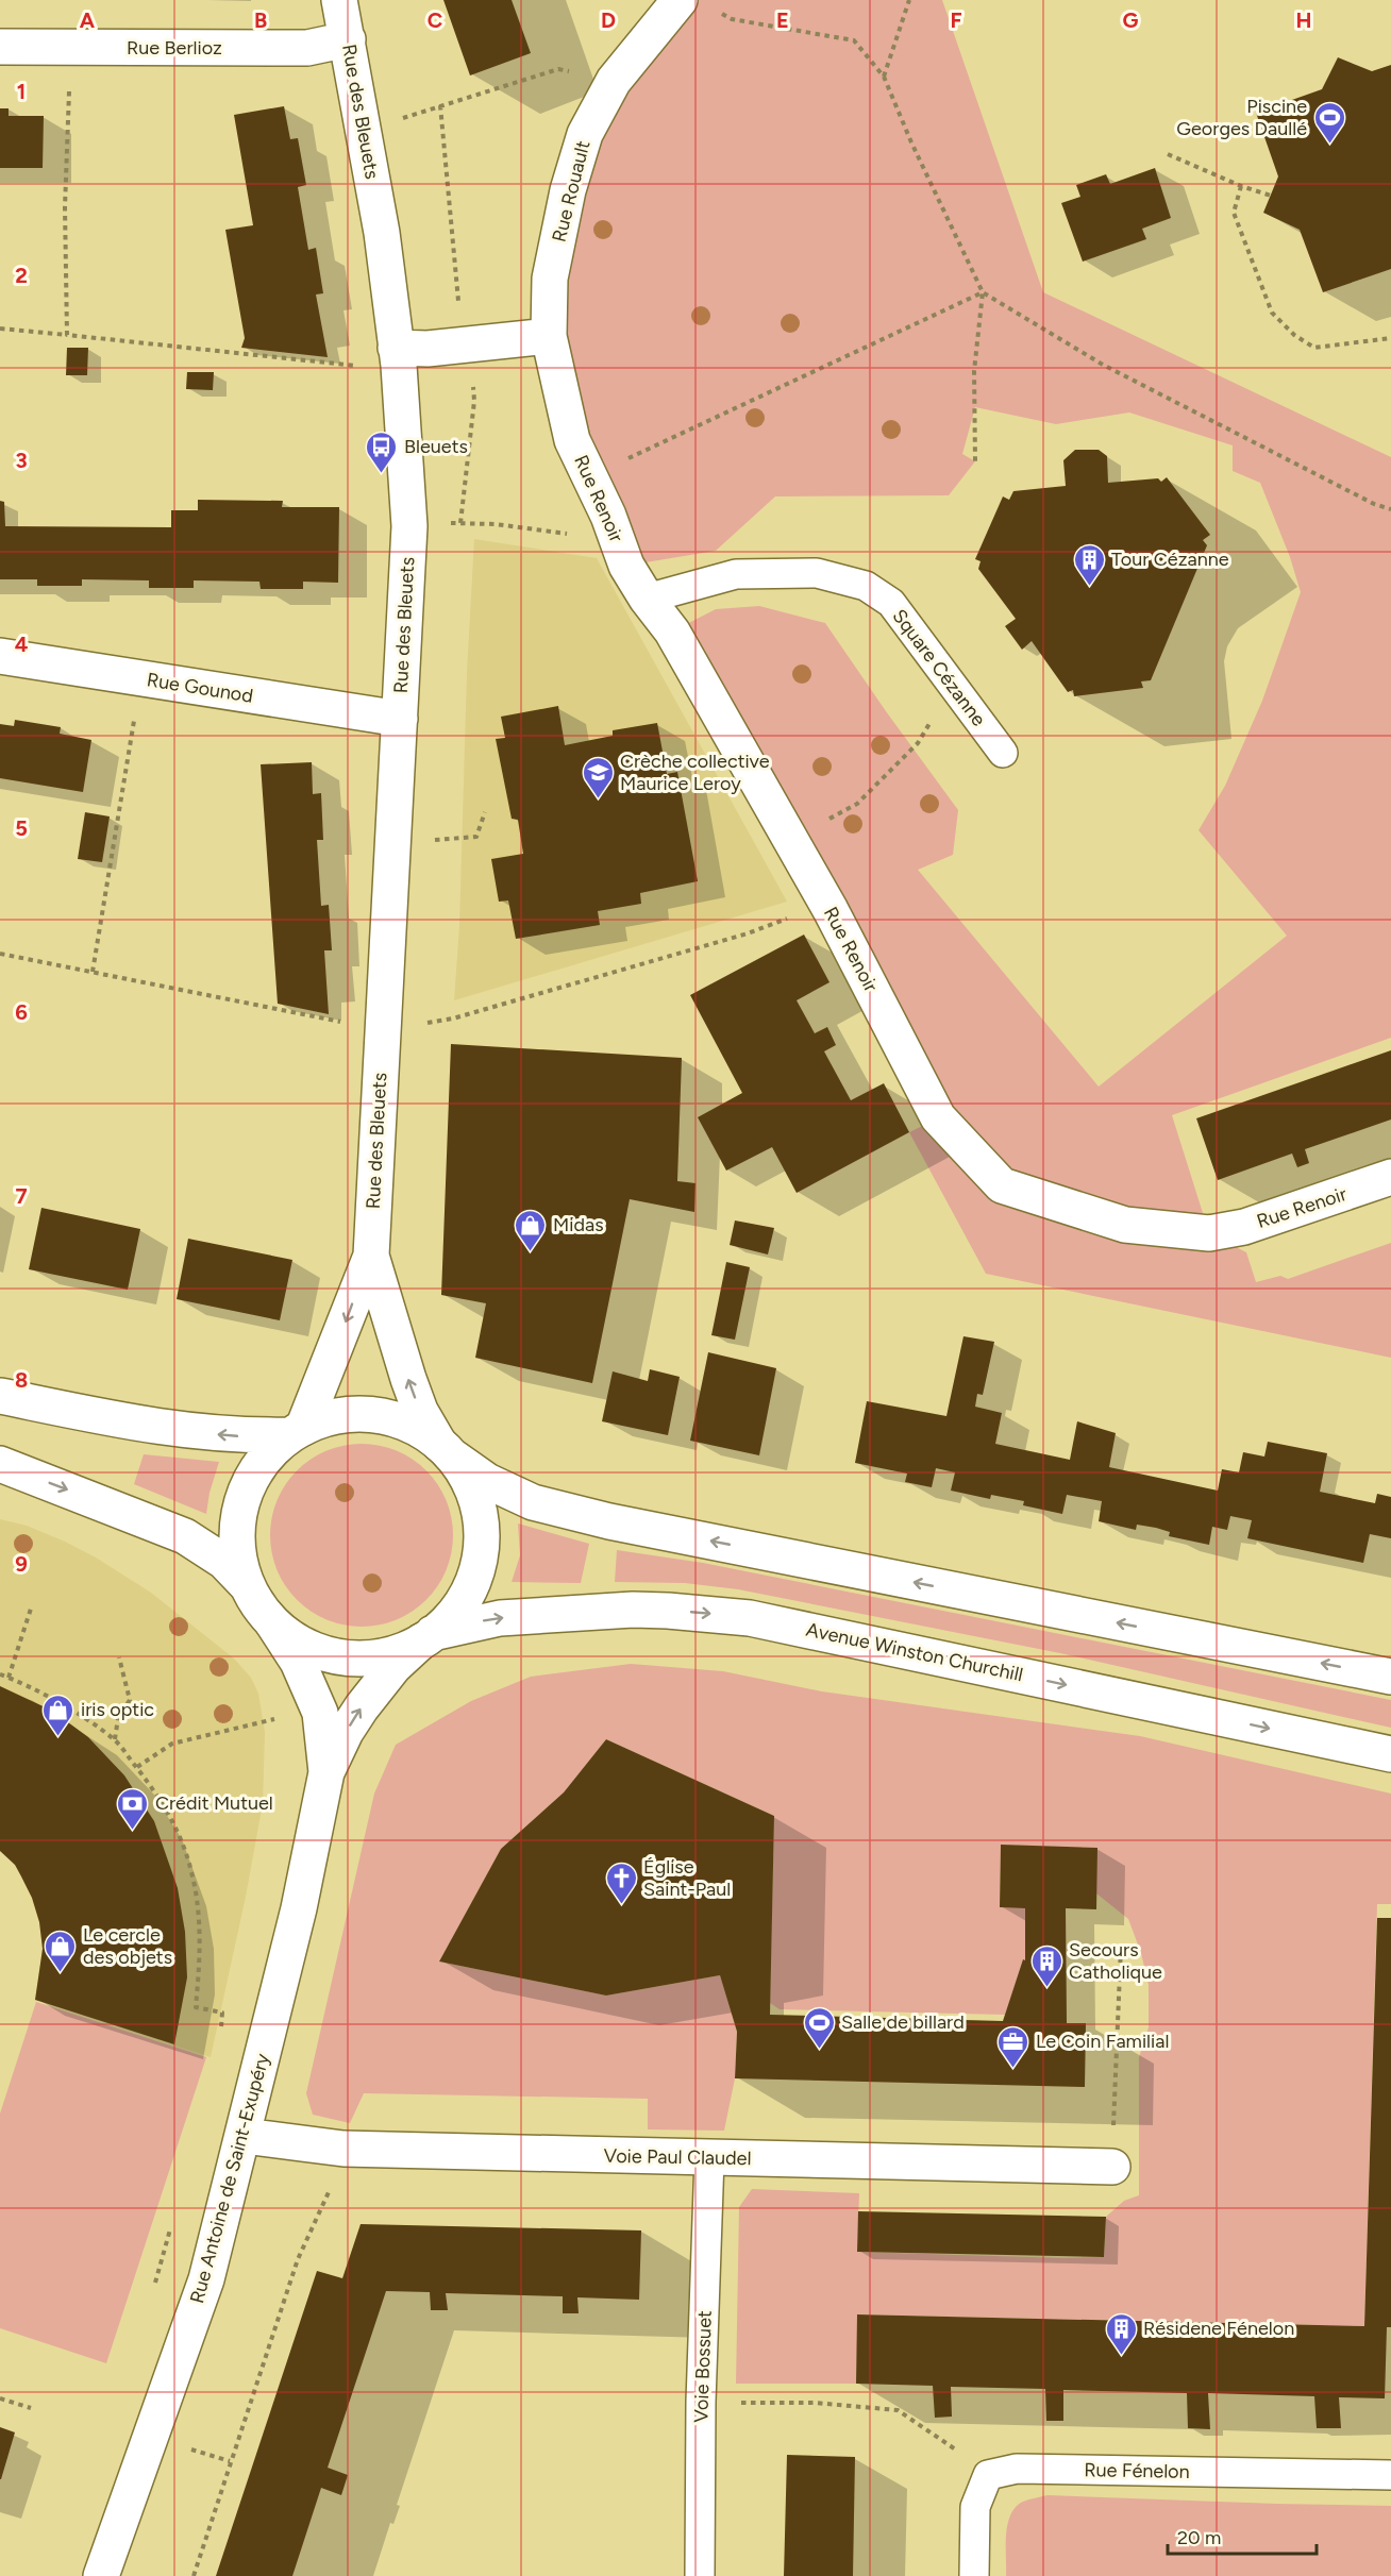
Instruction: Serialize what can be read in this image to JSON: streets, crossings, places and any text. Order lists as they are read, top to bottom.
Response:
{
  "streets": {
    "street": [
      "Rue Berlioz",
      "Rue des Bleuets",
      "Rue Rouault",
      "Rue Renoir",
      "Rue Gounod",
      "Avenue Winston Churchill",
      "Voie Paul Claudel",
      "Rue Antoine de Saint-Exupéry"
    ],
    "lane": ["Square Cézanne", "Voie Bossuet", "Rue Fénelon"]
  },
  "crossings": [
    ["Rue Berlioz", "Rue des Bleuets"],
    ["Rue des Bleuets", "Rue Gounod"],
    ["Rue des Bleuets", "Avenue Winston Churchill"],
    ["Rue des Bleuets", "Rue Antoine de Saint-Exupéry"],
    ["Rue Rouault", "Rue Renoir"],
    ["Rue Renoir", "Square Cézanne"],
    ["Voie Paul Claudel", "Rue Antoine de Saint-Exupéry"],
    ["Voie Paul Claudel", "Voie Bossuet"]
  ],
  "places": {
    "sports": ["Piscine Georges Daullé", "Salle de billard"],
    "bus stop": ["Bleuets"],
    "building": ["Tour Cézanne", "Secours Catholique", "Résidene Fénelon"],
    "school or university": ["Crèche collective Maurice Leroy"],
    "shop": ["Midas", "iris optic", "Le cercle des objets"],
    "bank": ["Crédit Mutuel"],
    "church": ["Église Saint-Paul"],
    "office": ["Le Coin Familial"]
  },
  "scale_bar": "20 m",
  "grid": {
    "columns": [
      "A",
      "B",
      "C",
      "D",
      "E",
      "F",
      "G",
      "H"
    ],
    "rows": [
      "1",
      "2",
      "3",
      "4",
      "5",
      "6",
      "7",
      "8",
      "9"
    ]
  }
}
